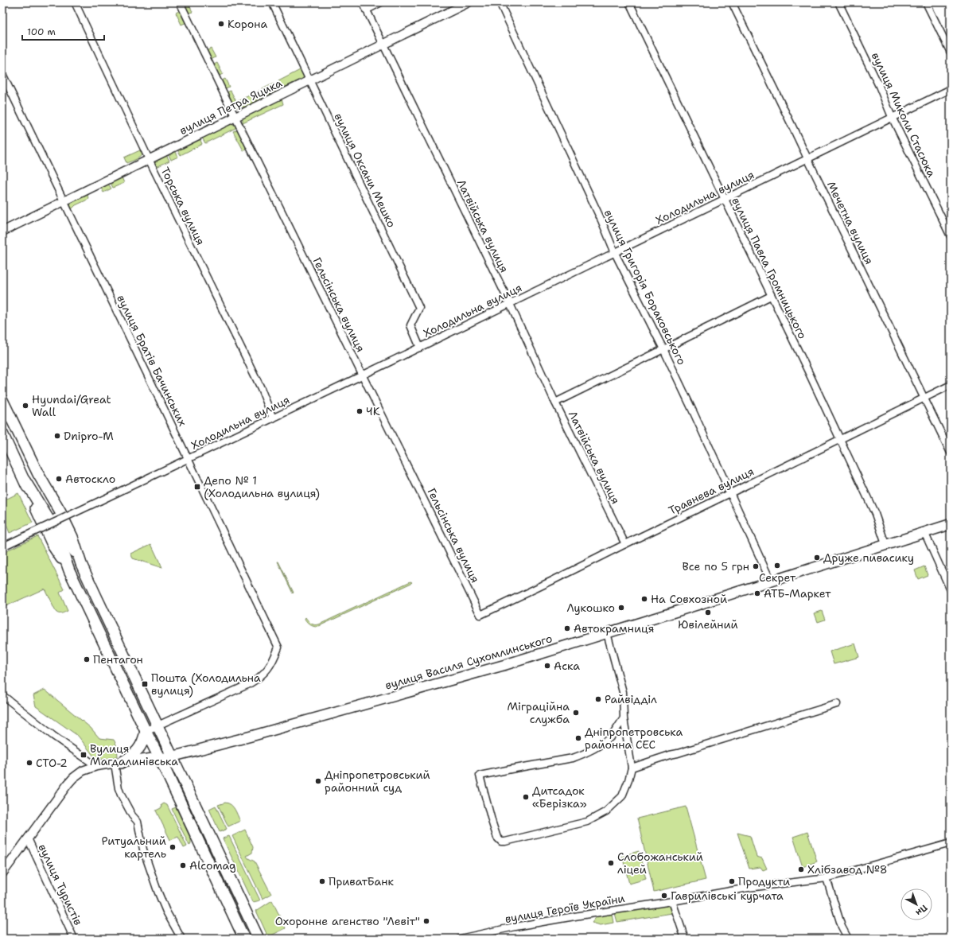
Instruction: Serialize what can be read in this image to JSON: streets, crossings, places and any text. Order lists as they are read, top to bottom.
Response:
{
  "streets": {
    "main road": ["вулиця Василя Сухомлинського"],
    "street": [
      "вулиця Петра Яцика",
      "вулиця Миколи Стасюка",
      "вулиця Оксани Мешко",
      "Холодильна вулиця",
      "Торська вулиця",
      "Мечетна вулиця",
      "Латвійська вулиця",
      "вулиця Павла Громницького",
      "вулиця Григорія Бораковського",
      "Гельсінська вулиця",
      "вулиця Братів Бачинських",
      "Травнева вулиця",
      "вулиця Туристів",
      "вулиця Героїв України"
    ]
  },
  "crossings": [
    ["вулиця Петра Яцика", "вулиця Оксани Мешко"],
    ["вулиця Петра Яцика", "Торська вулиця"],
    ["вулиця Петра Яцика", "Латвійська вулиця"],
    ["вулиця Петра Яцика", "Гельсінська вулиця"],
    ["вулиця Петра Яцика", "вулиця Братів Бачинських"],
    ["вулиця Миколи Стасюка", "Холодильна вулиця"],
    ["вулиця Оксани Мешко", "Холодильна вулиця"],
    ["Холодильна вулиця", "Торська вулиця"],
    ["Холодильна вулиця", "Мечетна вулиця"],
    ["Холодильна вулиця", "Латвійська вулиця"],
    ["Холодильна вулиця", "вулиця Павла Громницького"],
    ["Холодильна вулиця", "вулиця Григорія Бораковського"],
    ["Холодильна вулиця", "Гельсінська вулиця"],
    ["Холодильна вулиця", "вулиця Братів Бачинських"],
    ["Мечетна вулиця", "Травнева вулиця"],
    ["Латвійська вулиця", "Травнева вулиця"],
    ["вулиця Павла Громницького", "Травнева вулиця"],
    ["вулиця Павла Громницького", "вулиця Василя Сухомлинського"],
    ["вулиця Григорія Бораковського", "Травнева вулиця"],
    ["вулиця Григорія Бораковського", "вулиця Василя Сухомлинського"],
    ["Гельсінська вулиця", "Травнева вулиця"]
  ],
  "places": {
    "other": [
      "Корона",
      "Hyundai/Great Wall",
      "ЧК",
      "Dnipro-M",
      "Автоскло",
      "Друже пивасику",
      "Секрет",
      "Все по 5 грн",
      "АТБ-Маркет",
      "На Совхозной",
      "Лукошко",
      "Ювілейний",
      "Автокрамниця",
      "Пентагон",
      "Аска",
      "Райвідділ",
      "Міграційна служба",
      "Дніпропетровська районна СЕС",
      "СТО-2",
      "Дніпропетровський районний суд",
      "Дитсадок «Берізка»",
      "Ритуальний картель",
      "Слобожанський ліцей",
      "Alcomag",
      "Хлібзавод №8",
      "ПриватБанк",
      "Продукти",
      "Гаврилівські курчата",
      "Охоронне агенство \"Левіт\""
    ],
    "transit": ["Депо № 1 (Холодильна вулиця)", "Пошта (Холодильна вулиця)", "Вулиця Магдалинівська"]
  },
  "scale_bar": "100 m",
  "north": "bottom right"
}
